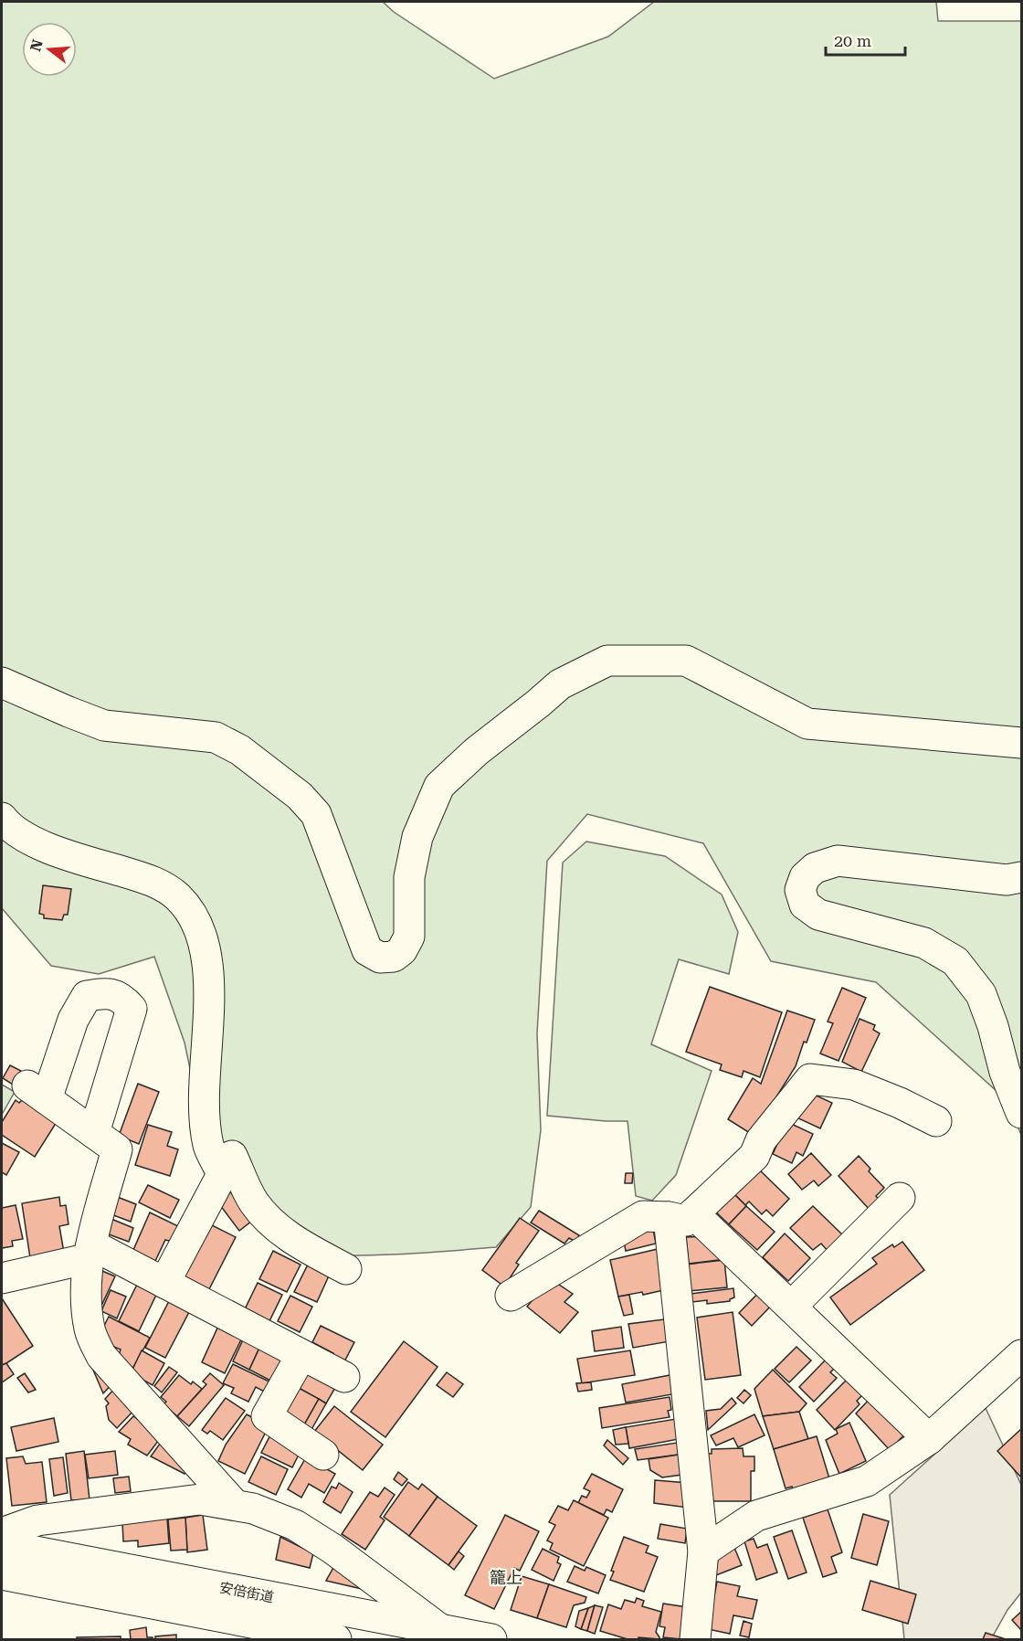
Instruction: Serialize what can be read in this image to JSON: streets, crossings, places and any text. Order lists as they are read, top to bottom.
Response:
{
  "streets": {
    "street": ["安倍街道"]
  },
  "districts": ["籠上"],
  "scale_bar": "20 m",
  "north": "left"
}
